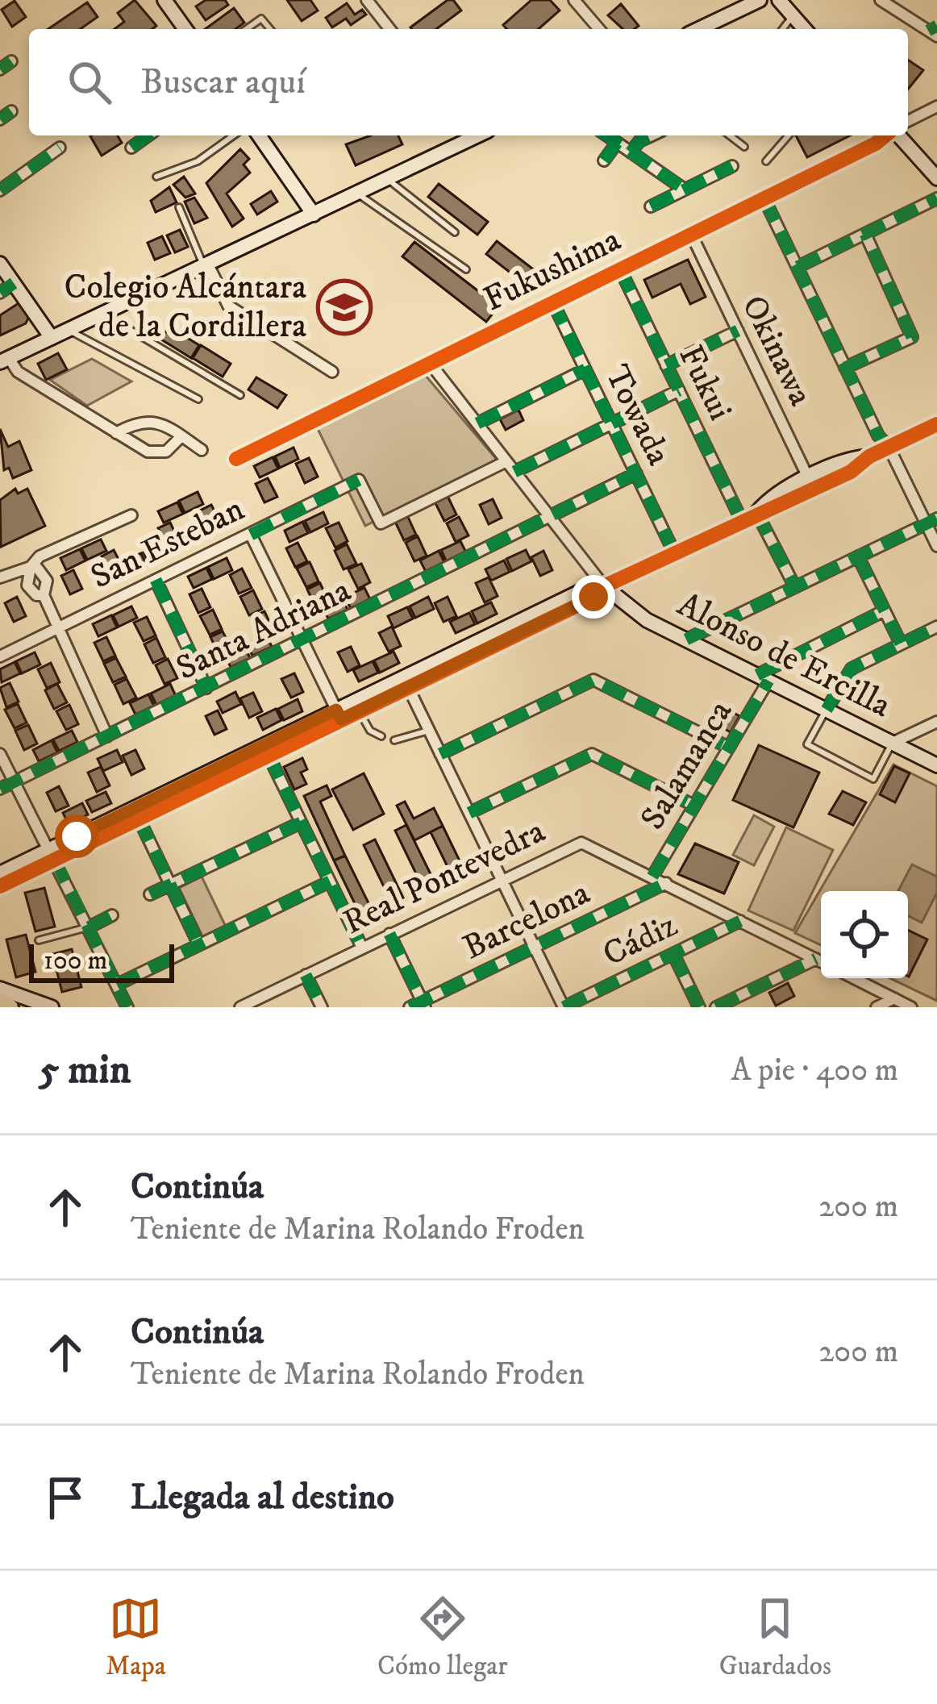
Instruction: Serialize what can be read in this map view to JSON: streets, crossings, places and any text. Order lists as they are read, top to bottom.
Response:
{
  "streets": {
    "street": [
      "Fukushima",
      "Okinawa",
      "Fukui",
      "Towada",
      "San Esteban",
      "Santa Adriana",
      "Alonso de Ercilla",
      "Salamanca",
      "Real Pontevedra",
      "Barcelona",
      "Cádiz"
    ]
  },
  "crossings": [
    ["Fukushima", "Okinawa"],
    ["Fukushima", "Fukui"],
    ["Fukushima", "Towada"],
    ["Fukushima", "Alonso de Ercilla"],
    ["Towada", "Santa Adriana"],
    ["San Esteban", "Alonso de Ercilla"],
    ["Santa Adriana", "Alonso de Ercilla"],
    ["Alonso de Ercilla", "Salamanca"],
    ["Salamanca", "Real Pontevedra"],
    ["Real Pontevedra", "Barcelona"],
    ["Real Pontevedra", "Cádiz"]
  ],
  "places": {
    "school or university": ["Colegio Alcántara de la Cordillera"]
  },
  "scale_bar": "100 m",
  "page": {
    "search": "Buscar aquí",
    "scale": "100 m",
    "heading": ["5 min", "A pie · 400 m"],
    "list": [
      ["Continúa", "Teniente de Marina Rolando Froden", "200 m"],
      ["Continúa", "Teniente de Marina Rolando Froden", "200 m"],
      "Llegada al destino"
    ],
    "nav": ["Mapa", "Cómo llegar", "Guardados"]
  }
}
